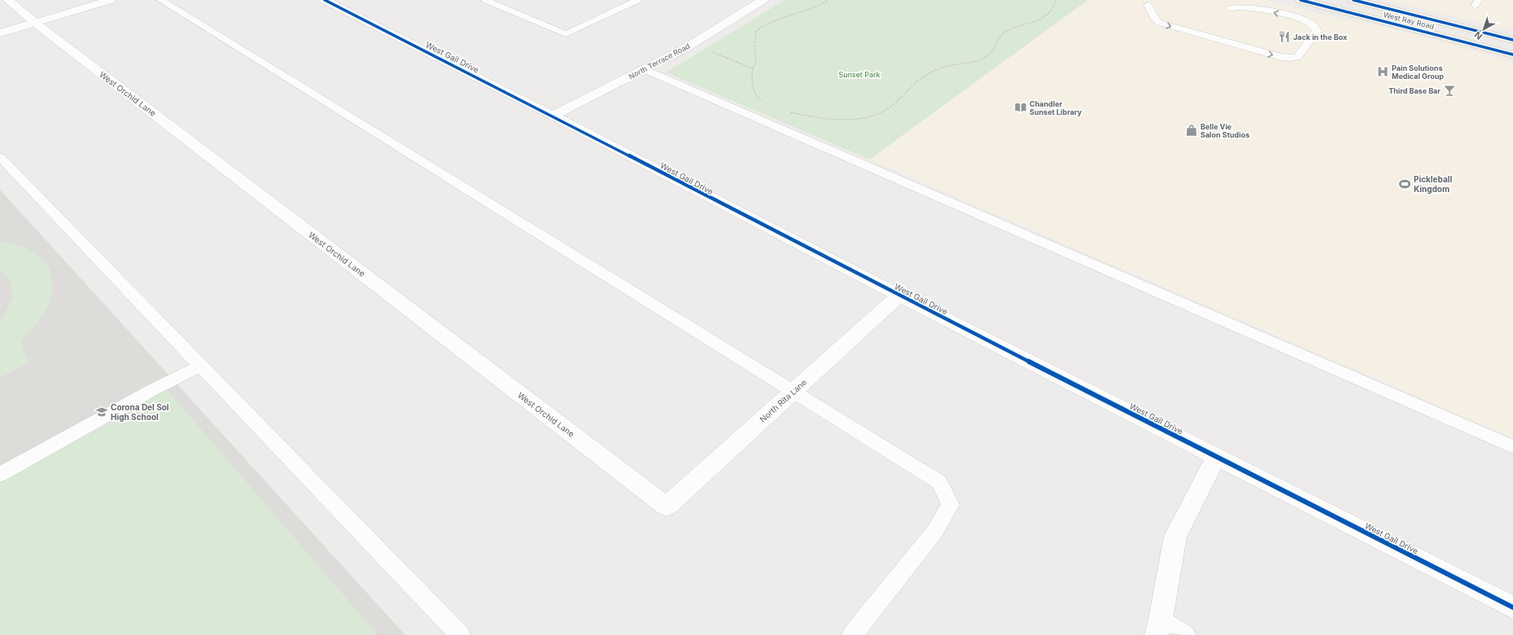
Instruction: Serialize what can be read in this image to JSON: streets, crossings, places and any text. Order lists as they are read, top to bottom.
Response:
{
  "streets": {
    "main road": ["West Ray Road"],
    "street": [
      "West Gail Drive",
      "North Terrace Road",
      "West Orchid Lane",
      "North Rita Lane"
    ]
  },
  "crossings": [
    ["West Gail Drive", "North Terrace Road"],
    ["West Gail Drive", "North Rita Lane"],
    ["West Orchid Lane", "North Rita Lane"]
  ],
  "parks": ["Sunset Park"],
  "places": {
    "restaurant": ["Jack in the Box"],
    "hospital": ["Pain Solutions Medical Group"],
    "bar": ["Third Base Bar"],
    "library": ["Chandler Sunset Library"],
    "shop": ["Belle Vie Salon Studios"],
    "sports": ["Pickleball Kingdom"],
    "school or university": ["Corona Del Sol High School"]
  },
  "north": "bottom left"
}
